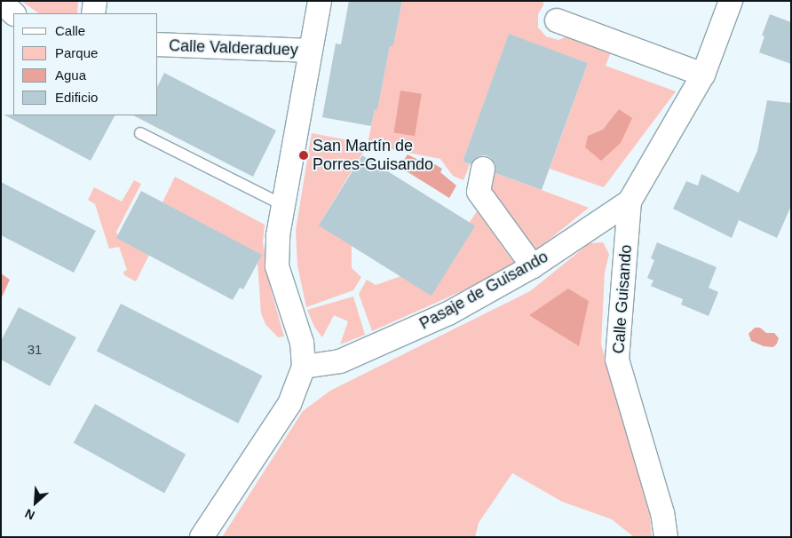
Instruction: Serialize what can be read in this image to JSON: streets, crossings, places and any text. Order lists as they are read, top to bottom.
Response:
{
  "streets": {
    "street": ["Calle Valderaduey", "Pasaje de Guisando", "Calle Guisando"]
  },
  "crossings": [
    ["Pasaje de Guisando", "Calle Guisando"]
  ],
  "places": ["San Martín de Porres-Guisando"],
  "house_numbers": ["31"],
  "legend": [
    "Calle",
    "Parque",
    "Agua",
    "Edificio"
  ],
  "north": "bottom left"
}
